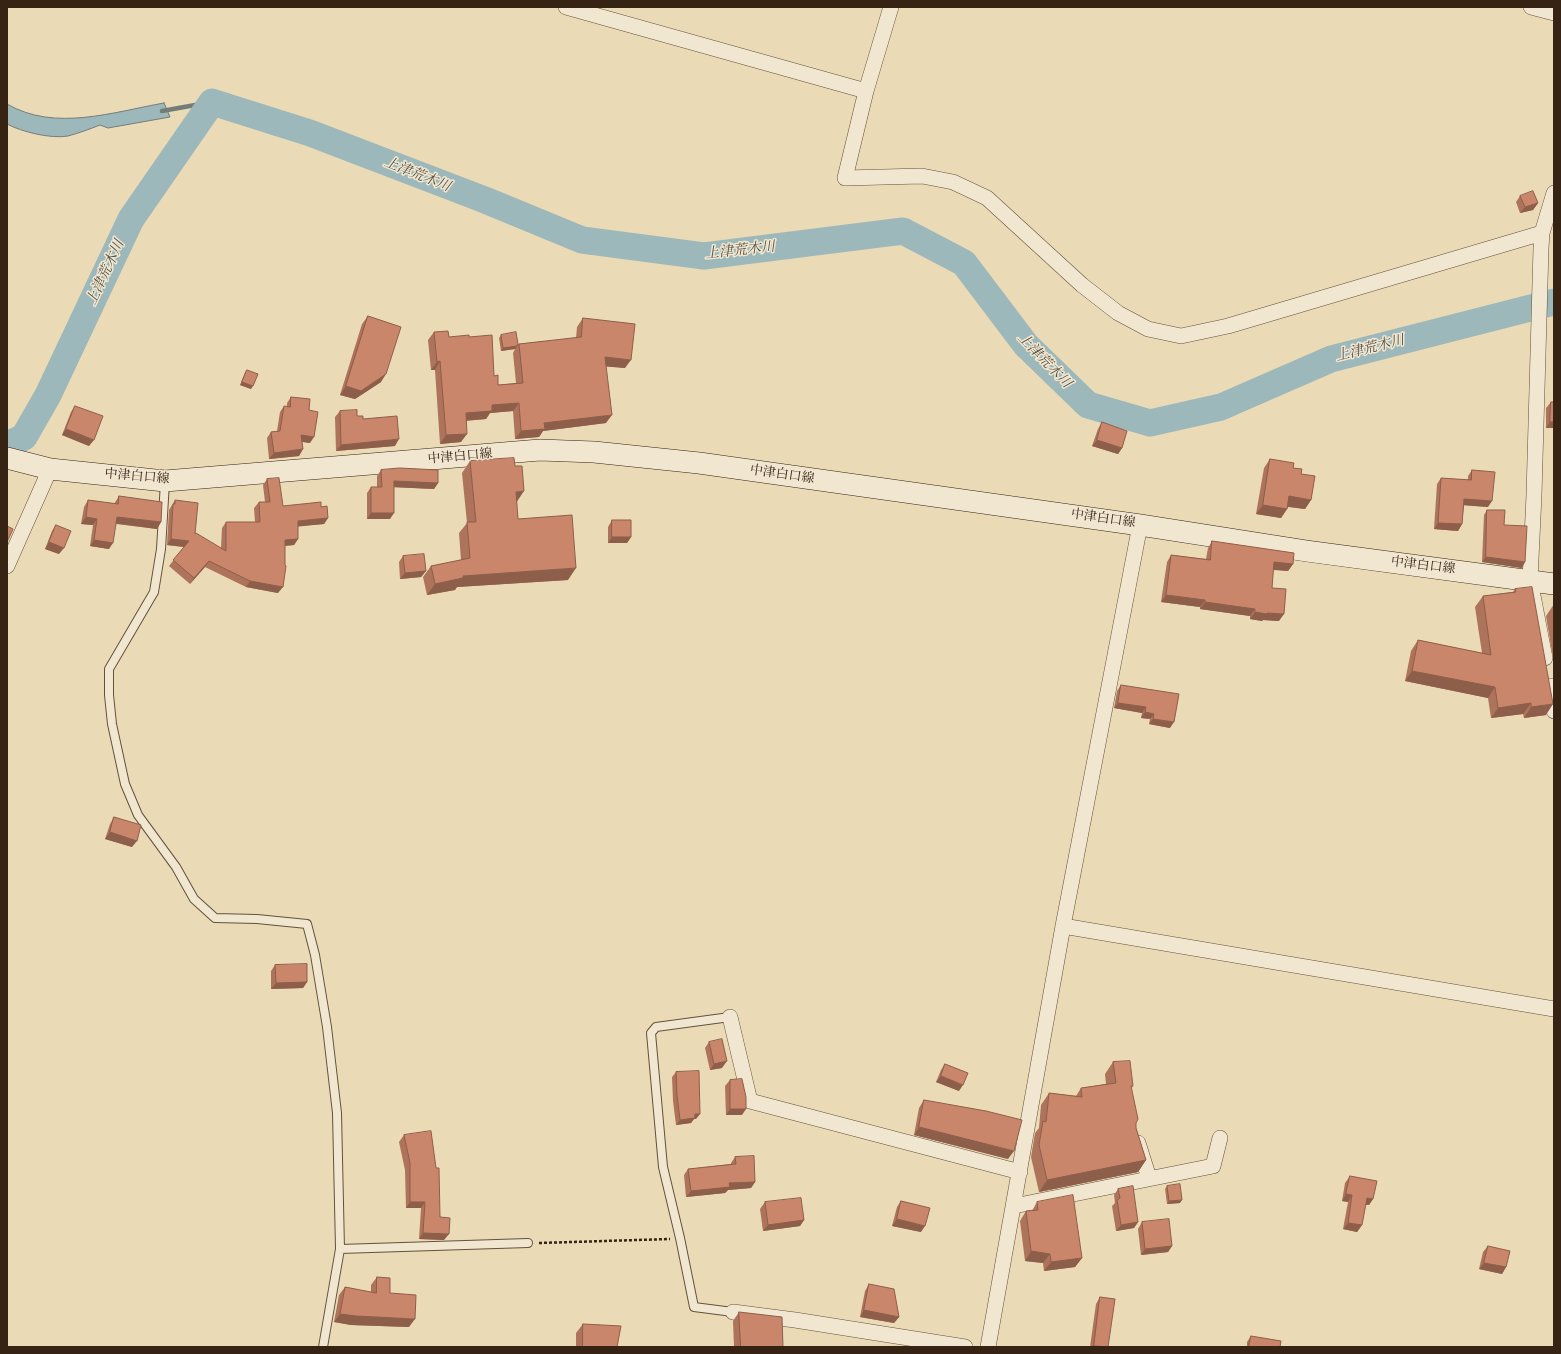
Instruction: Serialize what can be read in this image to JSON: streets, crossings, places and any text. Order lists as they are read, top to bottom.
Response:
{
  "streets": {
    "main road": ["中津白口線"]
  },
  "water": ["上津荒木川"]
}
